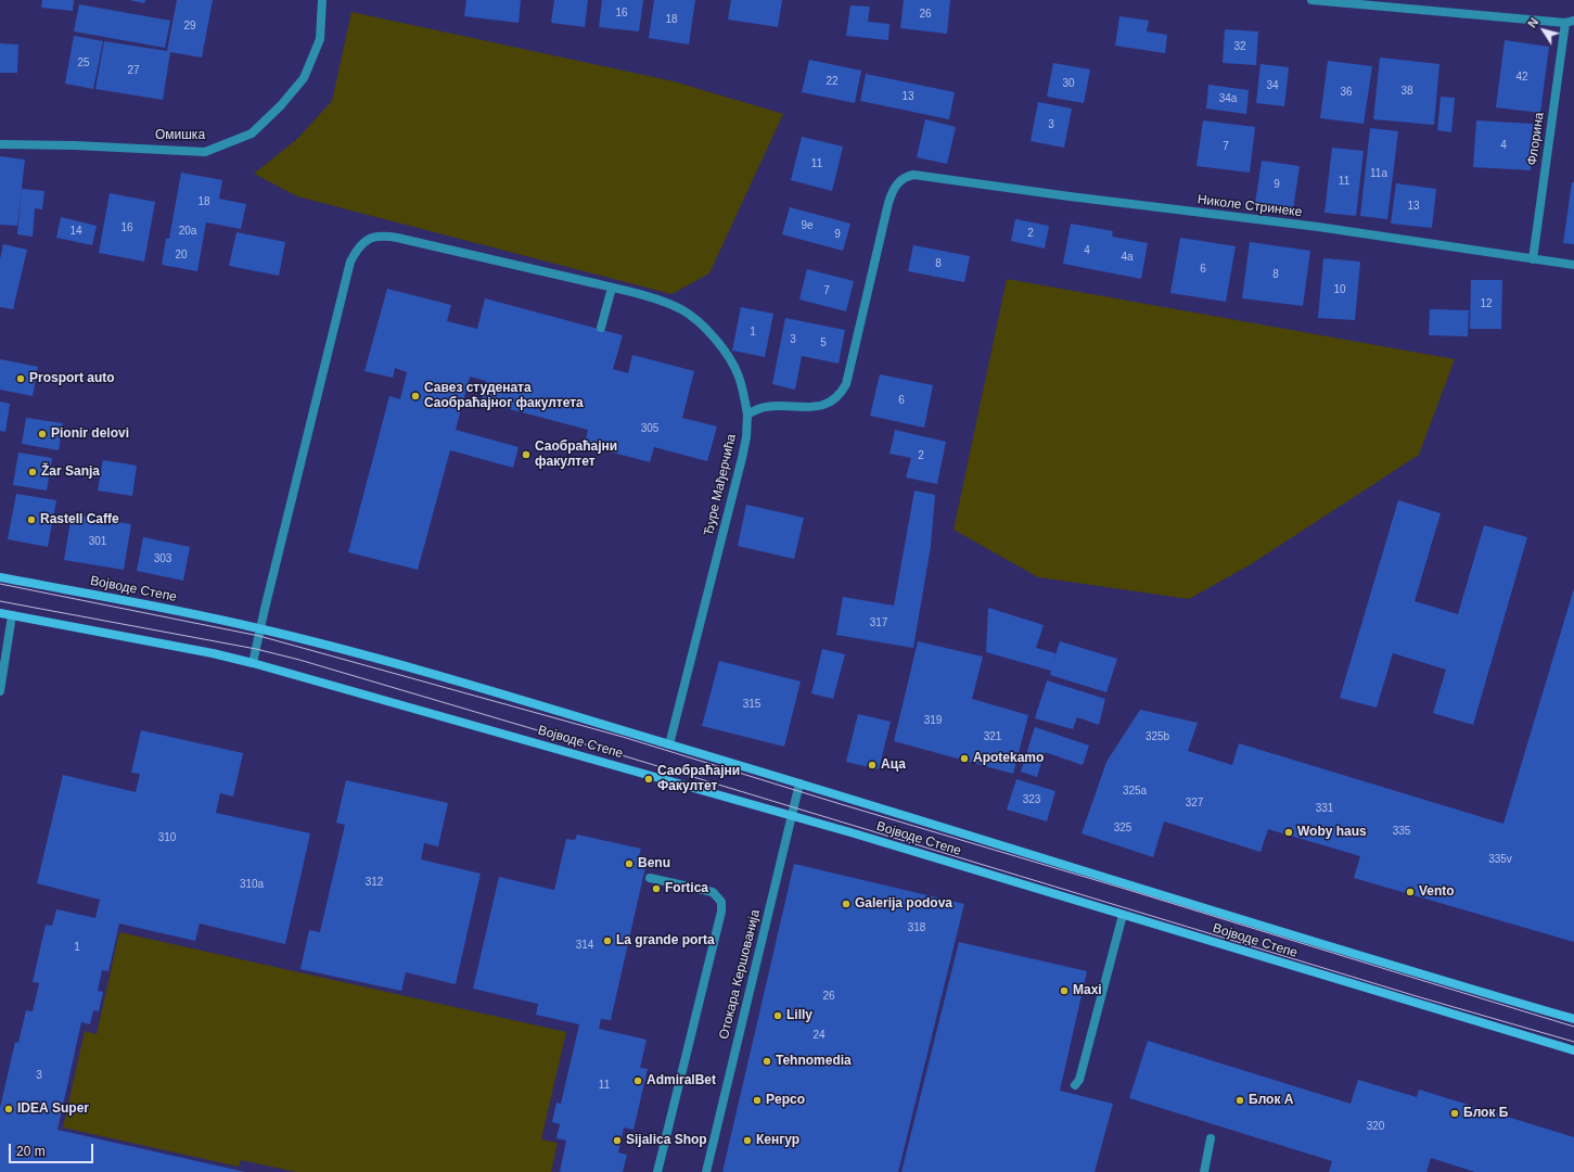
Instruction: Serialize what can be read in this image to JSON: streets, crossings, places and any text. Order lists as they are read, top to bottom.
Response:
{
  "streets": {
    "main road": ["Војводе Степе"],
    "street": [
      "Омишка",
      "Флорина",
      "Николе Стринеке",
      "Ђуре Мађерчића",
      "Отокара Кершованија"
    ]
  },
  "crossings": [
    ["Флорина", "Николе Стринеке"],
    ["Николе Стринеке", "Ђуре Мађерчића"],
    ["Ђуре Мађерчића", "Војводе Степе"],
    ["Војводе Степе", "Отокара Кершованија"]
  ],
  "places": [
    "Prosport auto",
    "Савез студената Саобраћајног факултета",
    "Pionir delovi",
    "Саобраћајни факултет",
    "Žar Sanja",
    "Rastell Caffe",
    "Apotekamo",
    "Аца",
    "Саобраћајни Факултет",
    "Woby haus",
    "Benu",
    "Fortica",
    "Vento",
    "Galerija podova",
    "La grande porta",
    "Maxi",
    "Lilly",
    "Tehnomedia",
    "AdmiralBet",
    "Pepco",
    "Блок А",
    "IDEA Super",
    "Блок Б",
    "Sijalica Shop",
    "Кенгур"
  ],
  "house_numbers": [
    "16",
    "26",
    "18",
    "29",
    "32",
    "25",
    "27",
    "42",
    "22",
    "30",
    "34",
    "38",
    "36",
    "13",
    "34a",
    "3",
    "4",
    "7",
    "11",
    "11a",
    "11",
    "9",
    "18",
    "13",
    "9e",
    "16",
    "14",
    "20a",
    "2",
    "9",
    "4",
    "20",
    "4a",
    "8",
    "6",
    "8",
    "10",
    "7",
    "12",
    "1",
    "3",
    "5",
    "6",
    "305",
    "2",
    "301",
    "303",
    "317",
    "315",
    "319",
    "321",
    "325b",
    "325a",
    "323",
    "327",
    "331",
    "325",
    "335",
    "310",
    "335v",
    "312",
    "310a",
    "318",
    "314",
    "1",
    "26",
    "24",
    "3",
    "11",
    "320"
  ],
  "scale_bar": "20 m",
  "north": "top left"
}
